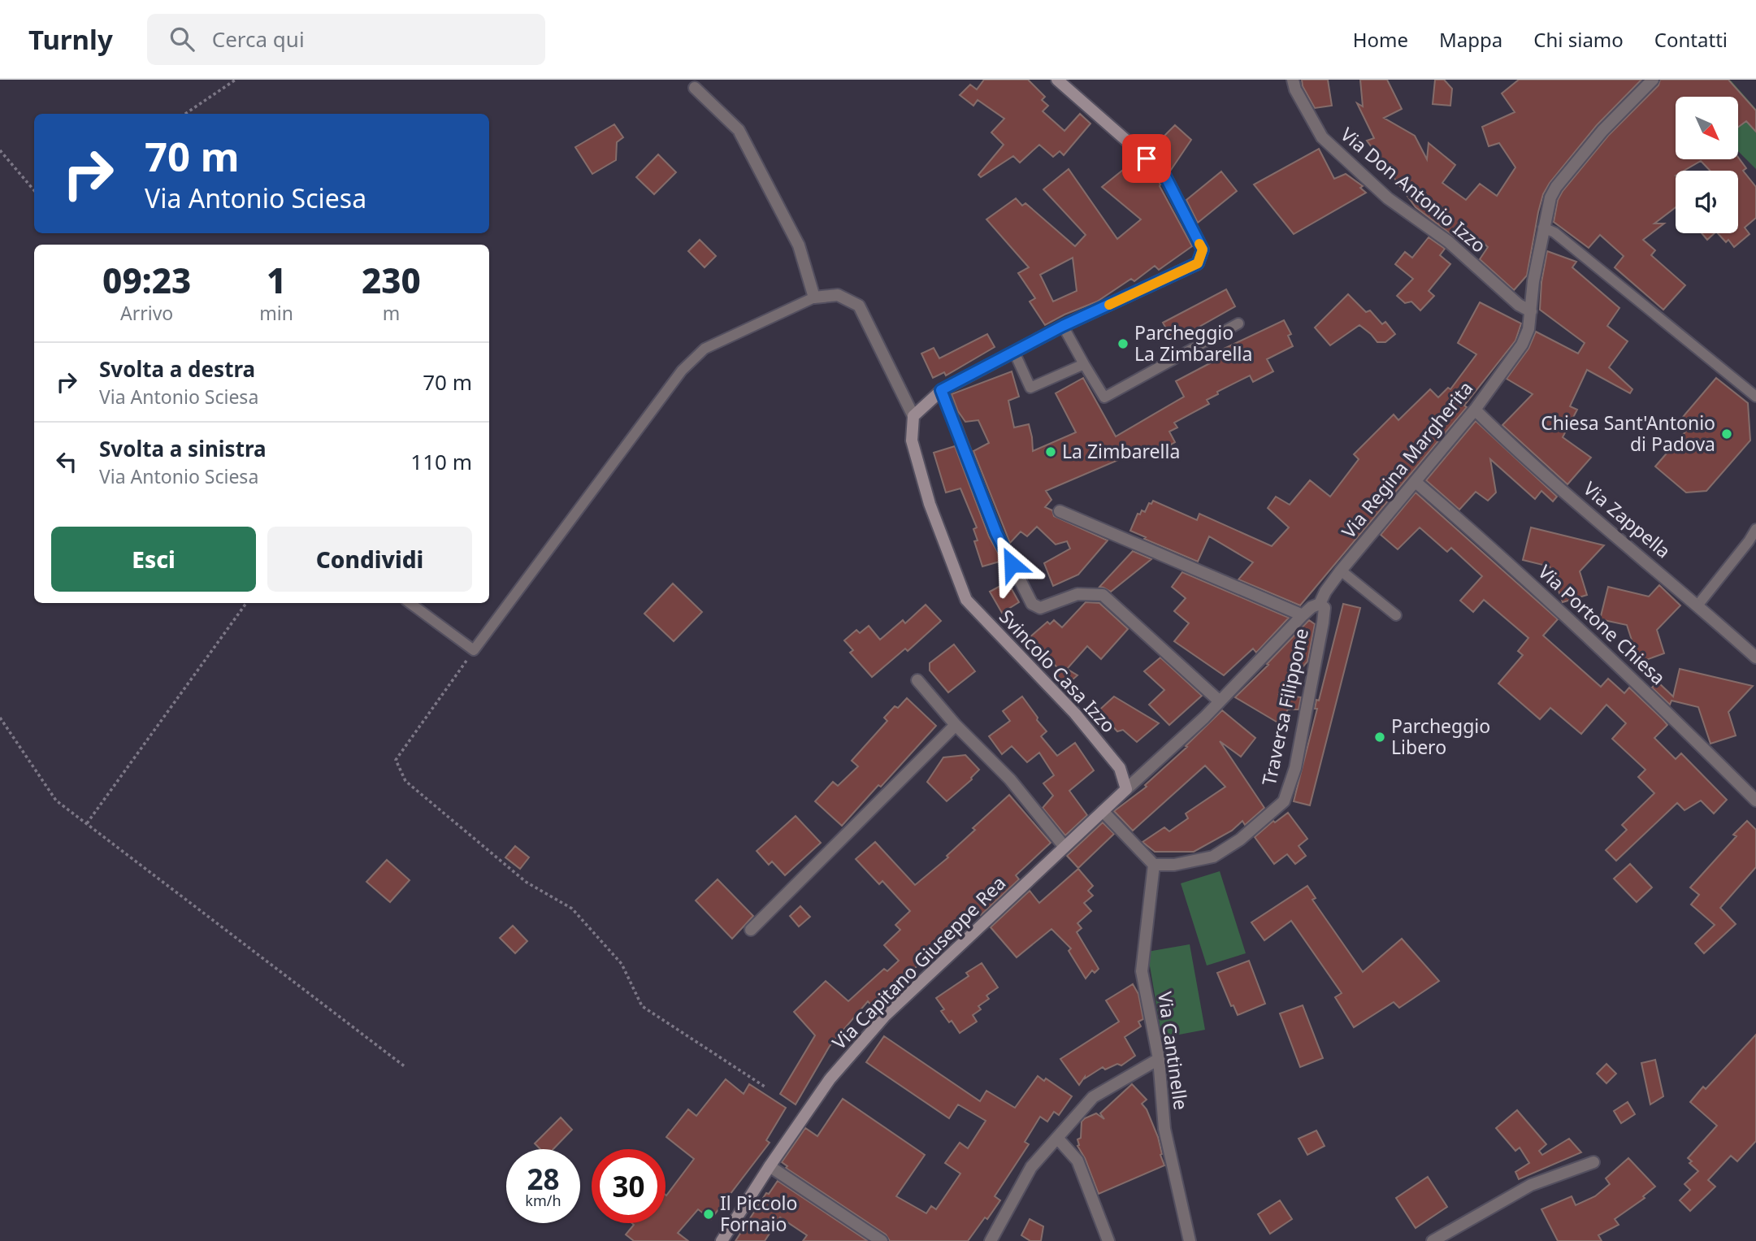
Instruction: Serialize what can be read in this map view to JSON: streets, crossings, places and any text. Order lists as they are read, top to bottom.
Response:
{
  "streets": {
    "street": [
      "Via Don Antonio Izzo",
      "Via Regina Margherita",
      "Via Zappella",
      "Via Portone Chiesa",
      "Svincolo Casa Izzo",
      "Traversa Filippone",
      "Via Capitano Giuseppe Rea",
      "Via Cantinelle"
    ]
  },
  "crossings": [
    ["Via Don Antonio Izzo", "Via Regina Margherita"],
    ["Via Regina Margherita", "Via Zappella"],
    ["Via Regina Margherita", "Via Portone Chiesa"],
    ["Via Regina Margherita", "Svincolo Casa Izzo"],
    ["Via Regina Margherita", "Traversa Filippone"],
    ["Via Regina Margherita", "Via Capitano Giuseppe Rea"],
    ["Traversa Filippone", "Via Cantinelle"]
  ],
  "places": [
    "Parcheggio La Zimbarella",
    "Chiesa Sant'Antonio di Padova",
    "La Zimbarella",
    "Parcheggio Libero",
    "Il Piccolo Fornaio"
  ],
  "north": "bottom right",
  "page": {
    "header": "Turnly",
    "search": "Cerca qui",
    "nav": [
      "Home",
      "Mappa",
      "Chi siamo",
      "Contatti"
    ],
    "turn": ["70 m", "Via Antonio Sciesa"],
    "eta": [
      "09:23",
      "Arrivo",
      "1",
      "min",
      "230",
      "m"
    ],
    "list": [
      {
        "name": "Svolta a destra",
        "note": "Via Antonio Sciesa",
        "value": "70 m"
      },
      {
        "name": "Svolta a sinistra",
        "note": "Via Antonio Sciesa",
        "value": "110 m"
      }
    ],
    "buttons": ["Esci", "Condividi"],
    "speed": "28 km/h",
    "limit": "30"
  }
}
